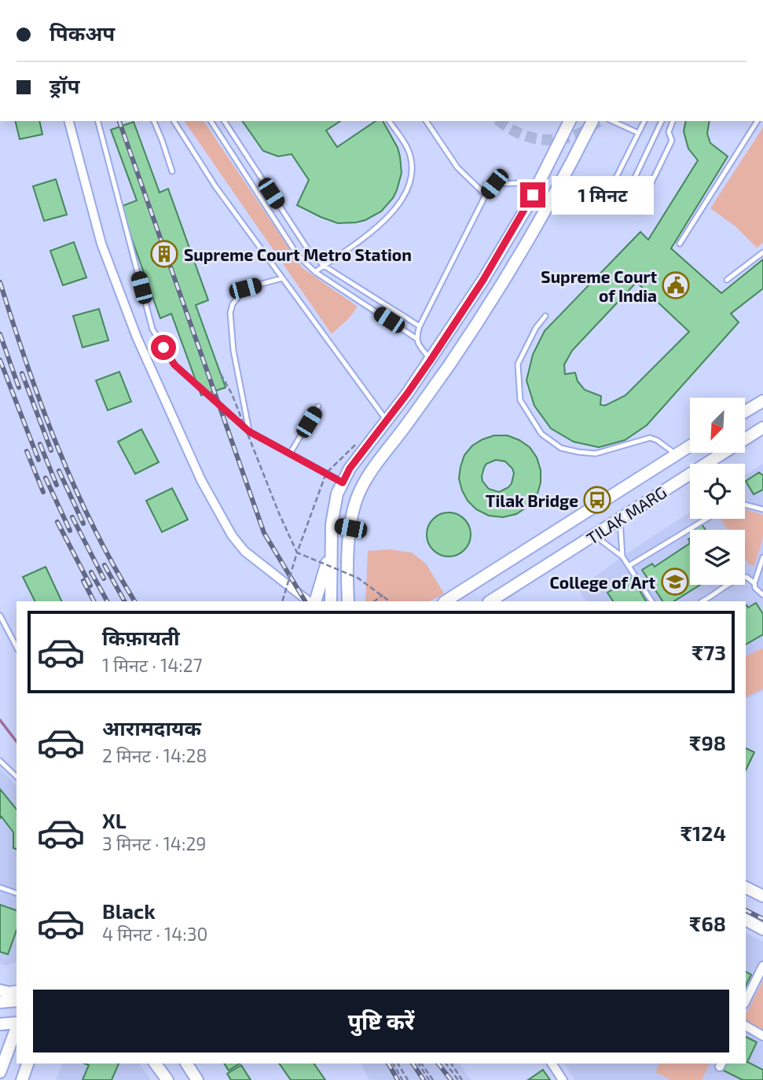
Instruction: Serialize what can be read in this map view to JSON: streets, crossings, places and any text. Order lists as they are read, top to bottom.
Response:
{
  "streets": {
    "main road": ["TILAK MARG"]
  },
  "places": {
    "building": ["Supreme Court Metro Station"],
    "public building": ["Supreme Court of India"],
    "bus stop": ["Tilak Bridge"],
    "school or university": ["College of Art"]
  },
  "north": "bottom left",
  "page": {
    "banner": ["पिकअप", "ड्रॉप"],
    "bubble": "1 मिनट",
    "list": [
      {
        "name": "किफ़ायती",
        "note": "1 मिनट · 14:27",
        "value": "₹73"
      },
      {
        "name": "आरामदायक",
        "note": "2 मिनट · 14:28",
        "value": "₹98"
      },
      {
        "name": "XL",
        "note": "3 मिनट · 14:29",
        "value": "₹124"
      },
      {
        "name": "Black",
        "note": "4 मिनट · 14:30",
        "value": "₹68"
      }
    ],
    "buttons": "पुष्टि करें"
  }
}
